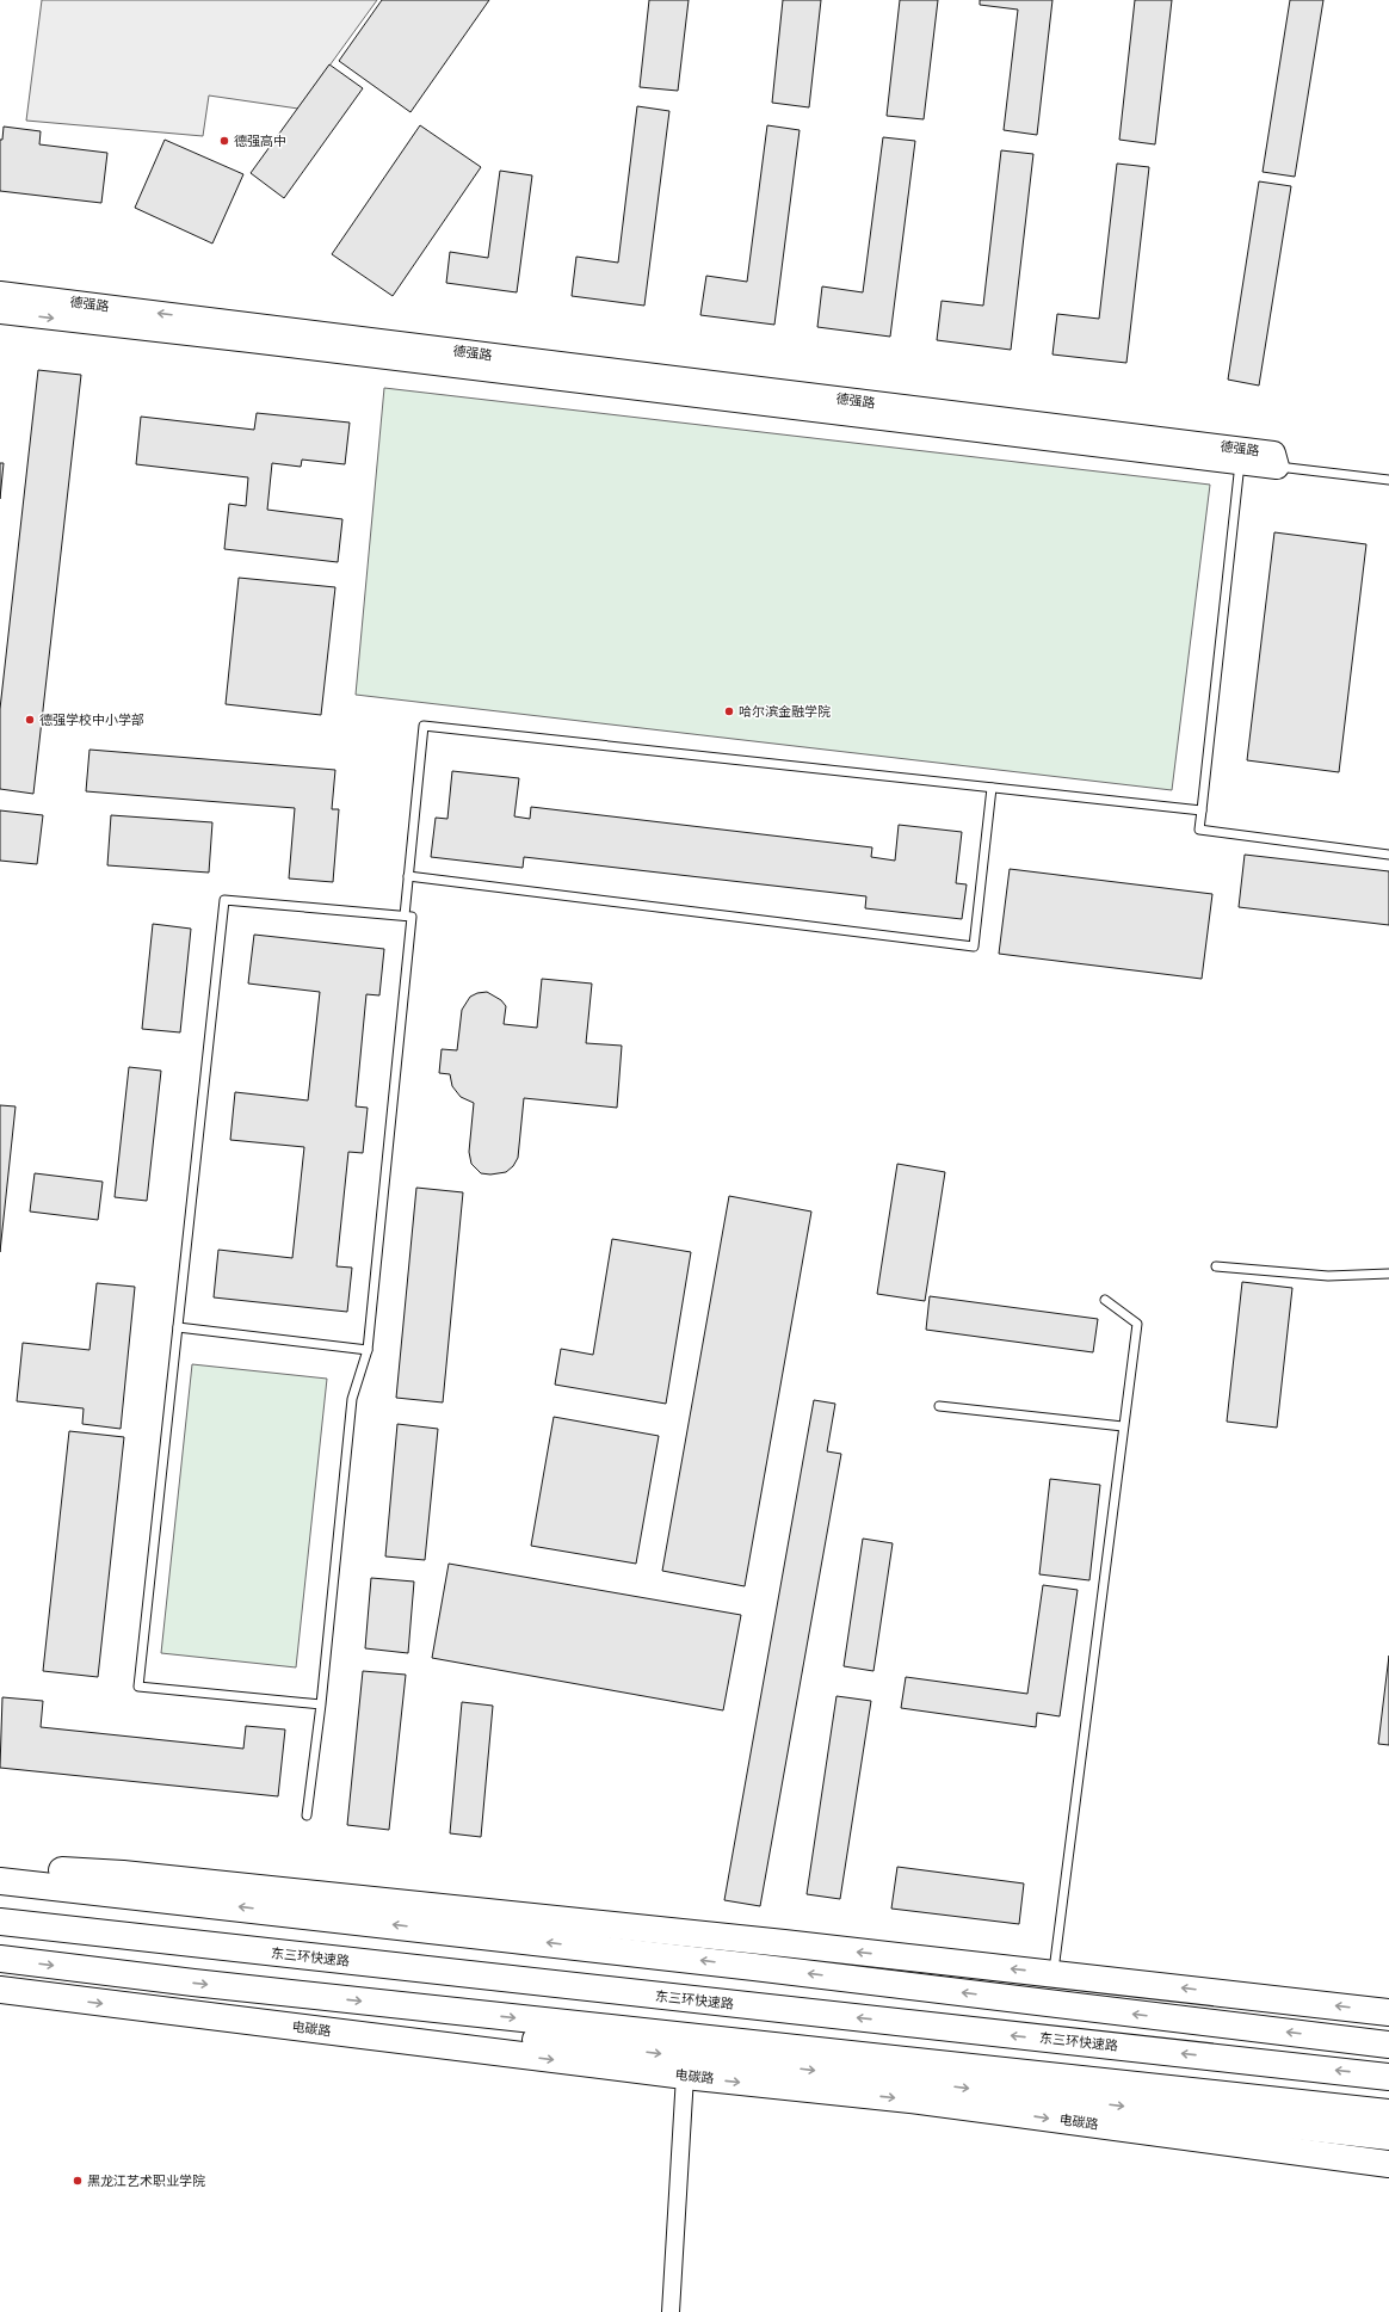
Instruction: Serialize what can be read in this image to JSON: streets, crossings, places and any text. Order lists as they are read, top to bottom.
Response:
{
  "streets": {
    "highway": ["东三环快速路", "电碳路"],
    "street": ["德强路"]
  },
  "places": [
    "德强高中",
    "哈尔滨金融学院",
    "德强学校中小学部",
    "黑龙江艺术职业学院"
  ]
}
